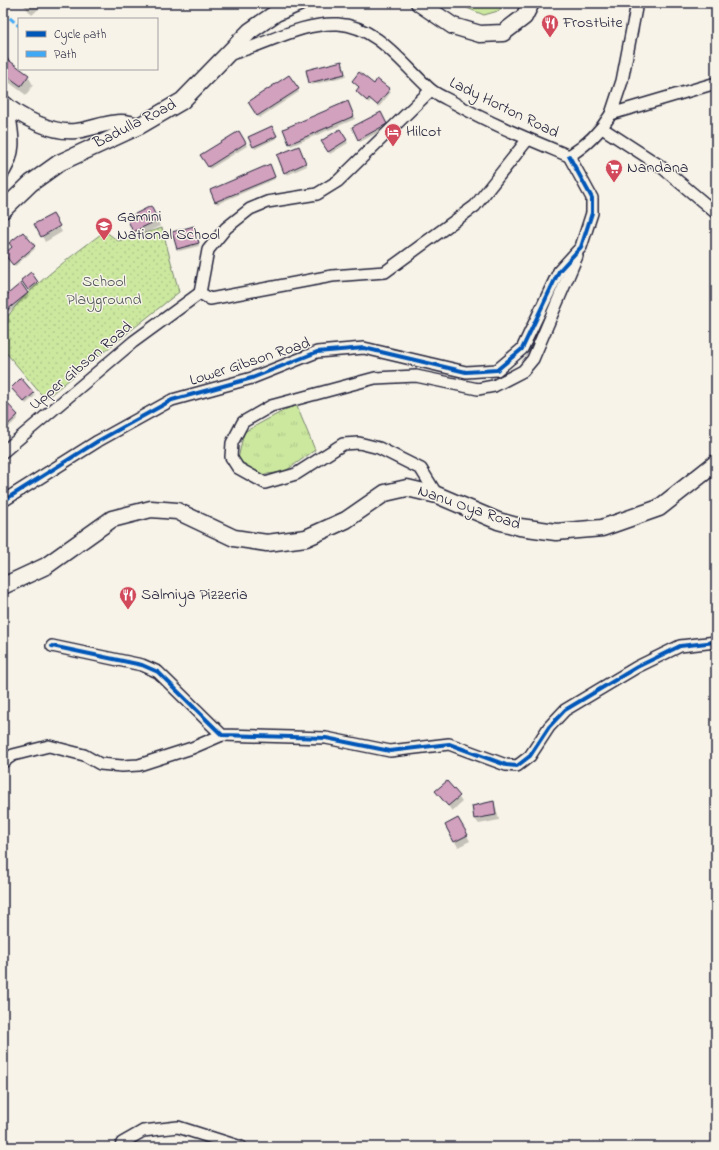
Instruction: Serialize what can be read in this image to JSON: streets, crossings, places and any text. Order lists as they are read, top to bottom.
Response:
{
  "streets": {
    "highway": ["Badulla Road", "Nanu Oya Road"],
    "street": ["Lady Horton Road", "Lower Gibson Road", "Upper Gibson Road"]
  },
  "crossings": [
    ["Lady Horton Road", "Badulla Road"],
    ["Lady Horton Road", "Lower Gibson Road"]
  ],
  "parks": ["School Playground"],
  "places": {
    "restaurant": ["Frostbite", "Salmiya Pizzeria"],
    "hotel": ["Hilcot"],
    "supermarket": ["Nandana"],
    "school or university": ["Gamini National School"]
  },
  "legend": ["Cycle path", "Path"]
}
